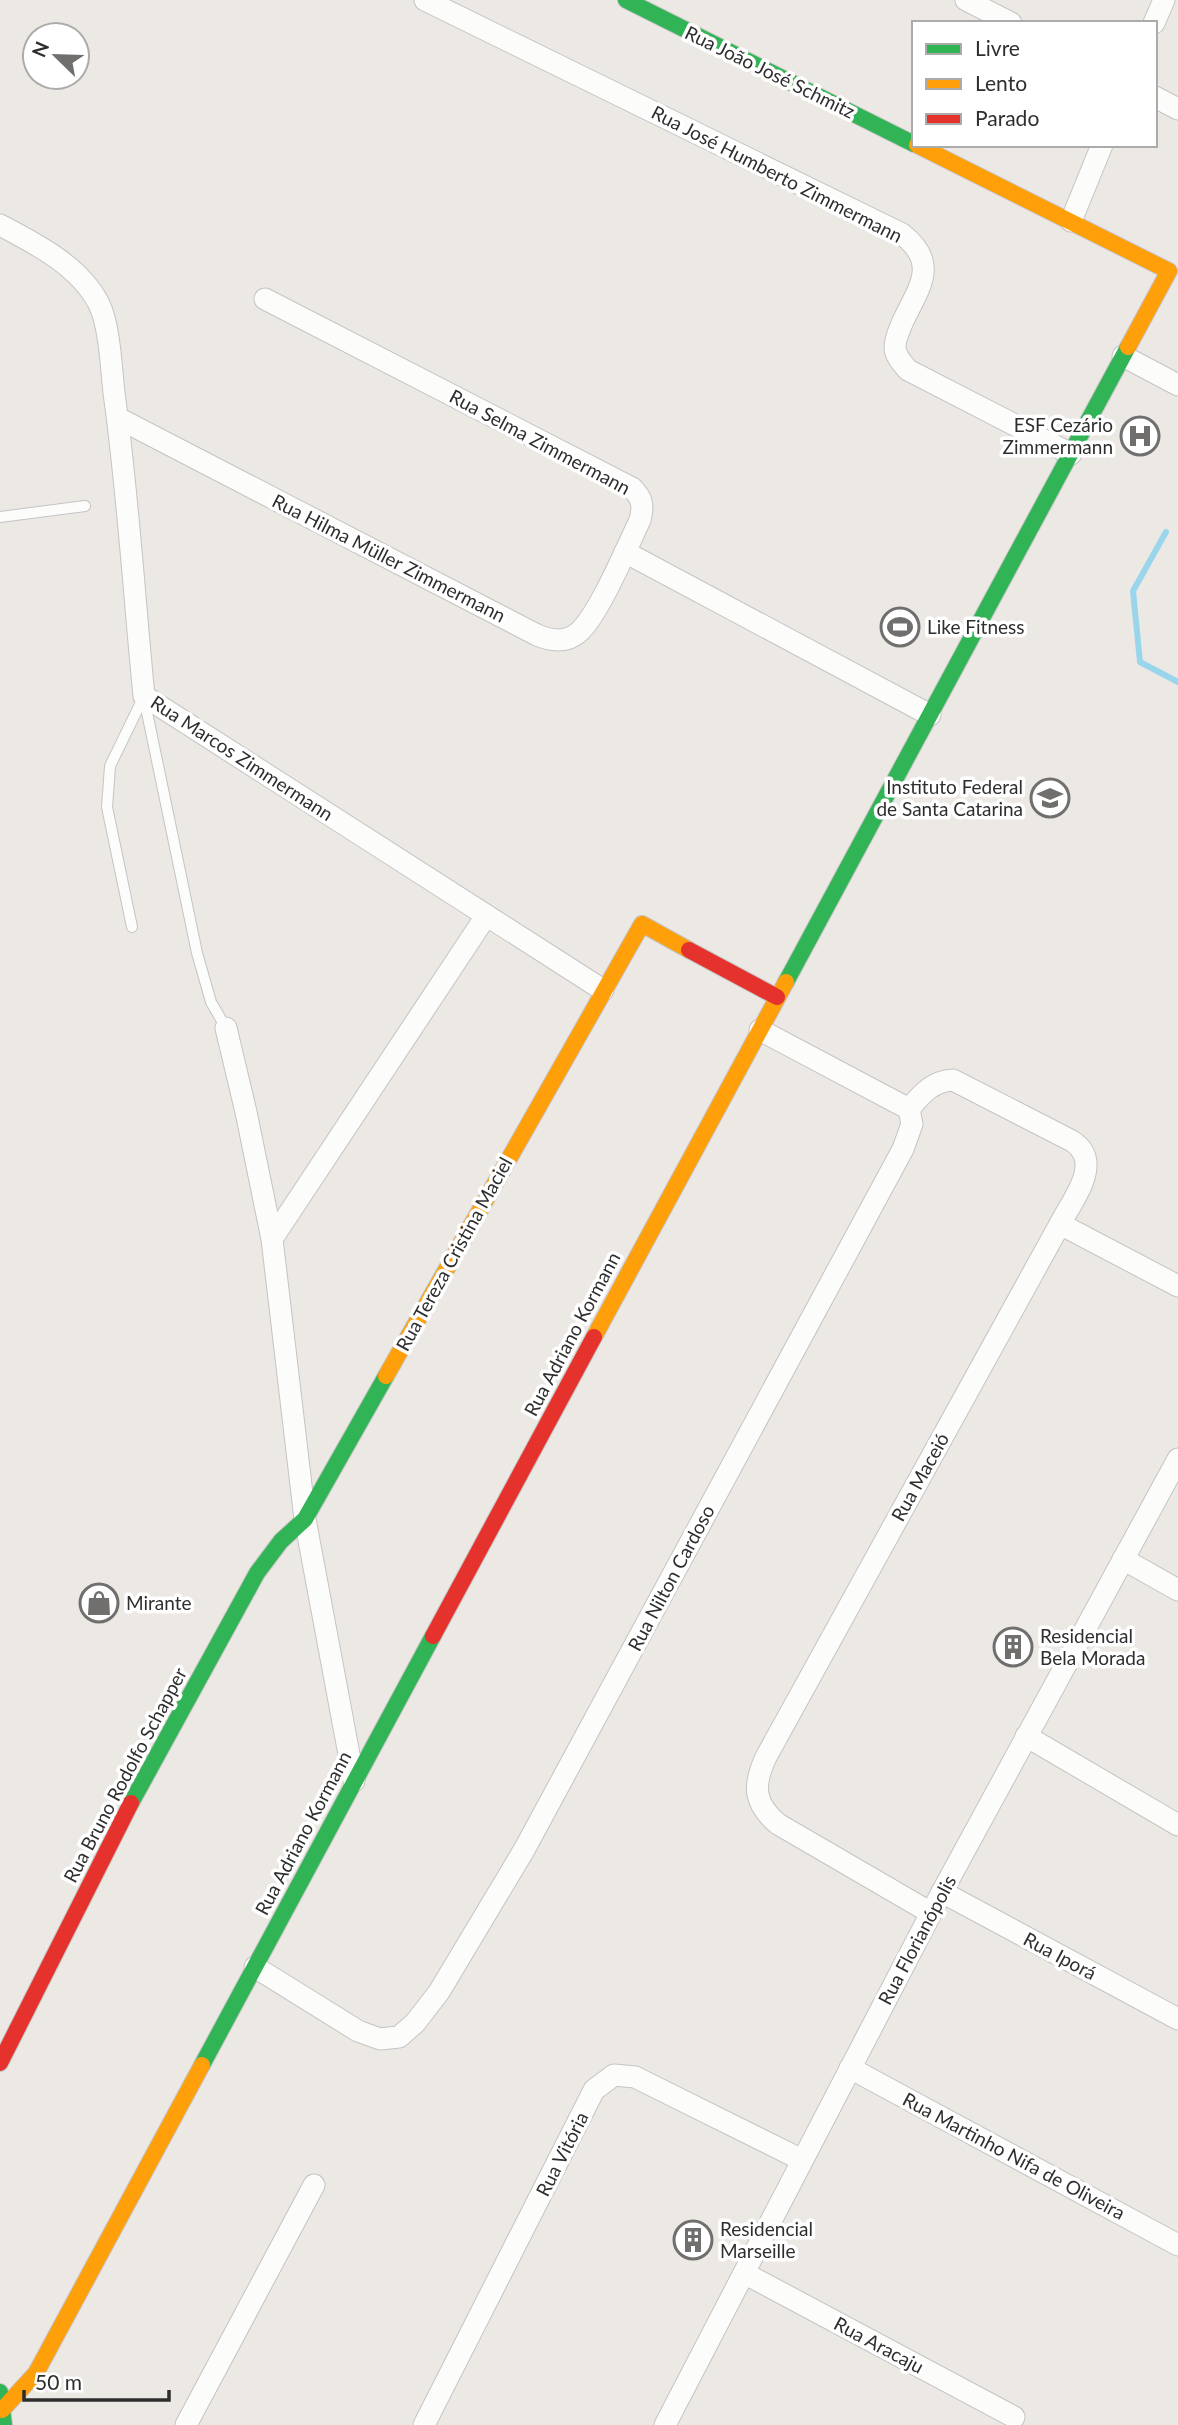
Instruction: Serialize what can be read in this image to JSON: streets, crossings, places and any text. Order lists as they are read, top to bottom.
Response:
{
  "streets": {
    "street": [
      "Rua João José Schmitz",
      "Rua José Humberto Zimmermann",
      "Rua Selma Zimmermann",
      "Rua Hilma Müller Zimmermann",
      "Rua Marcos Zimmermann",
      "Rua Tereza Cristina Maciel",
      "Rua Adriano Kormann",
      "Rua Maceió",
      "Rua Nilton Cardoso",
      "Rua Bruno Rodolfo Schapper",
      "Rua Florianópolis",
      "Rua Iporá",
      "Rua Vitória",
      "Rua Martinho Nifa de Oliveira",
      "Rua Aracaju"
    ]
  },
  "crossings": [
    ["Rua João José Schmitz", "Rua Adriano Kormann"],
    ["Rua José Humberto Zimmermann", "Rua Adriano Kormann"],
    ["Rua Selma Zimmermann", "Rua Hilma Müller Zimmermann"],
    ["Rua Hilma Müller Zimmermann", "Rua Marcos Zimmermann"],
    ["Rua Marcos Zimmermann", "Rua Tereza Cristina Maciel"],
    ["Rua Tereza Cristina Maciel", "Rua Adriano Kormann"],
    ["Rua Tereza Cristina Maciel", "Rua Bruno Rodolfo Schapper"],
    ["Rua Adriano Kormann", "Rua Nilton Cardoso"],
    ["Rua Maceió", "Rua Nilton Cardoso"],
    ["Rua Maceió", "Rua Florianópolis"],
    ["Rua Florianópolis", "Rua Iporá"],
    ["Rua Florianópolis", "Rua Vitória"],
    ["Rua Florianópolis", "Rua Martinho Nifa de Oliveira"],
    ["Rua Florianópolis", "Rua Aracaju"]
  ],
  "places": {
    "hospital": ["ESF Cezário Zimmermann"],
    "sports": ["Like Fitness"],
    "school or university": ["Instituto Federal de Santa Catarina"],
    "shop": ["Mirante"],
    "building": ["Residencial Bela Morada", "Residencial Marseille"]
  },
  "legend": ["Livre", "Lento", "Parado"],
  "scale_bar": "50 m",
  "north": "top left"
}
